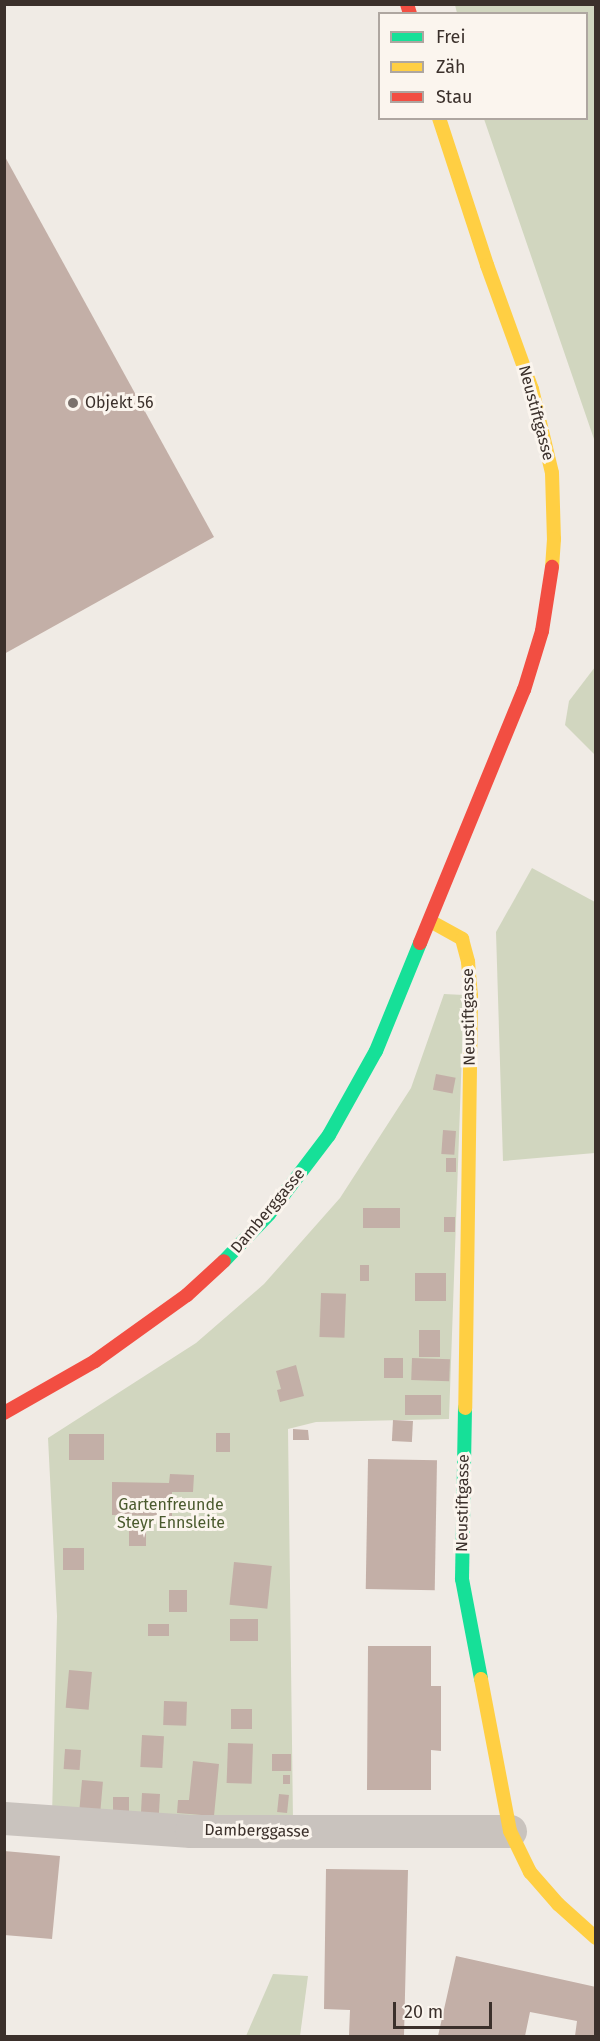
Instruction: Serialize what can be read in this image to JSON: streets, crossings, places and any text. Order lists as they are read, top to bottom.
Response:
{
  "streets": {
    "street": ["Neustiftgasse", "Damberggasse"]
  },
  "crossings": [
    ["Neustiftgasse", "Damberggasse"]
  ],
  "parks": ["Gartenfreunde Steyr Ennsleite"],
  "places": ["Objekt 56"],
  "legend": ["Frei", "Zäh", "Stau"],
  "scale_bar": "20 m"
}
